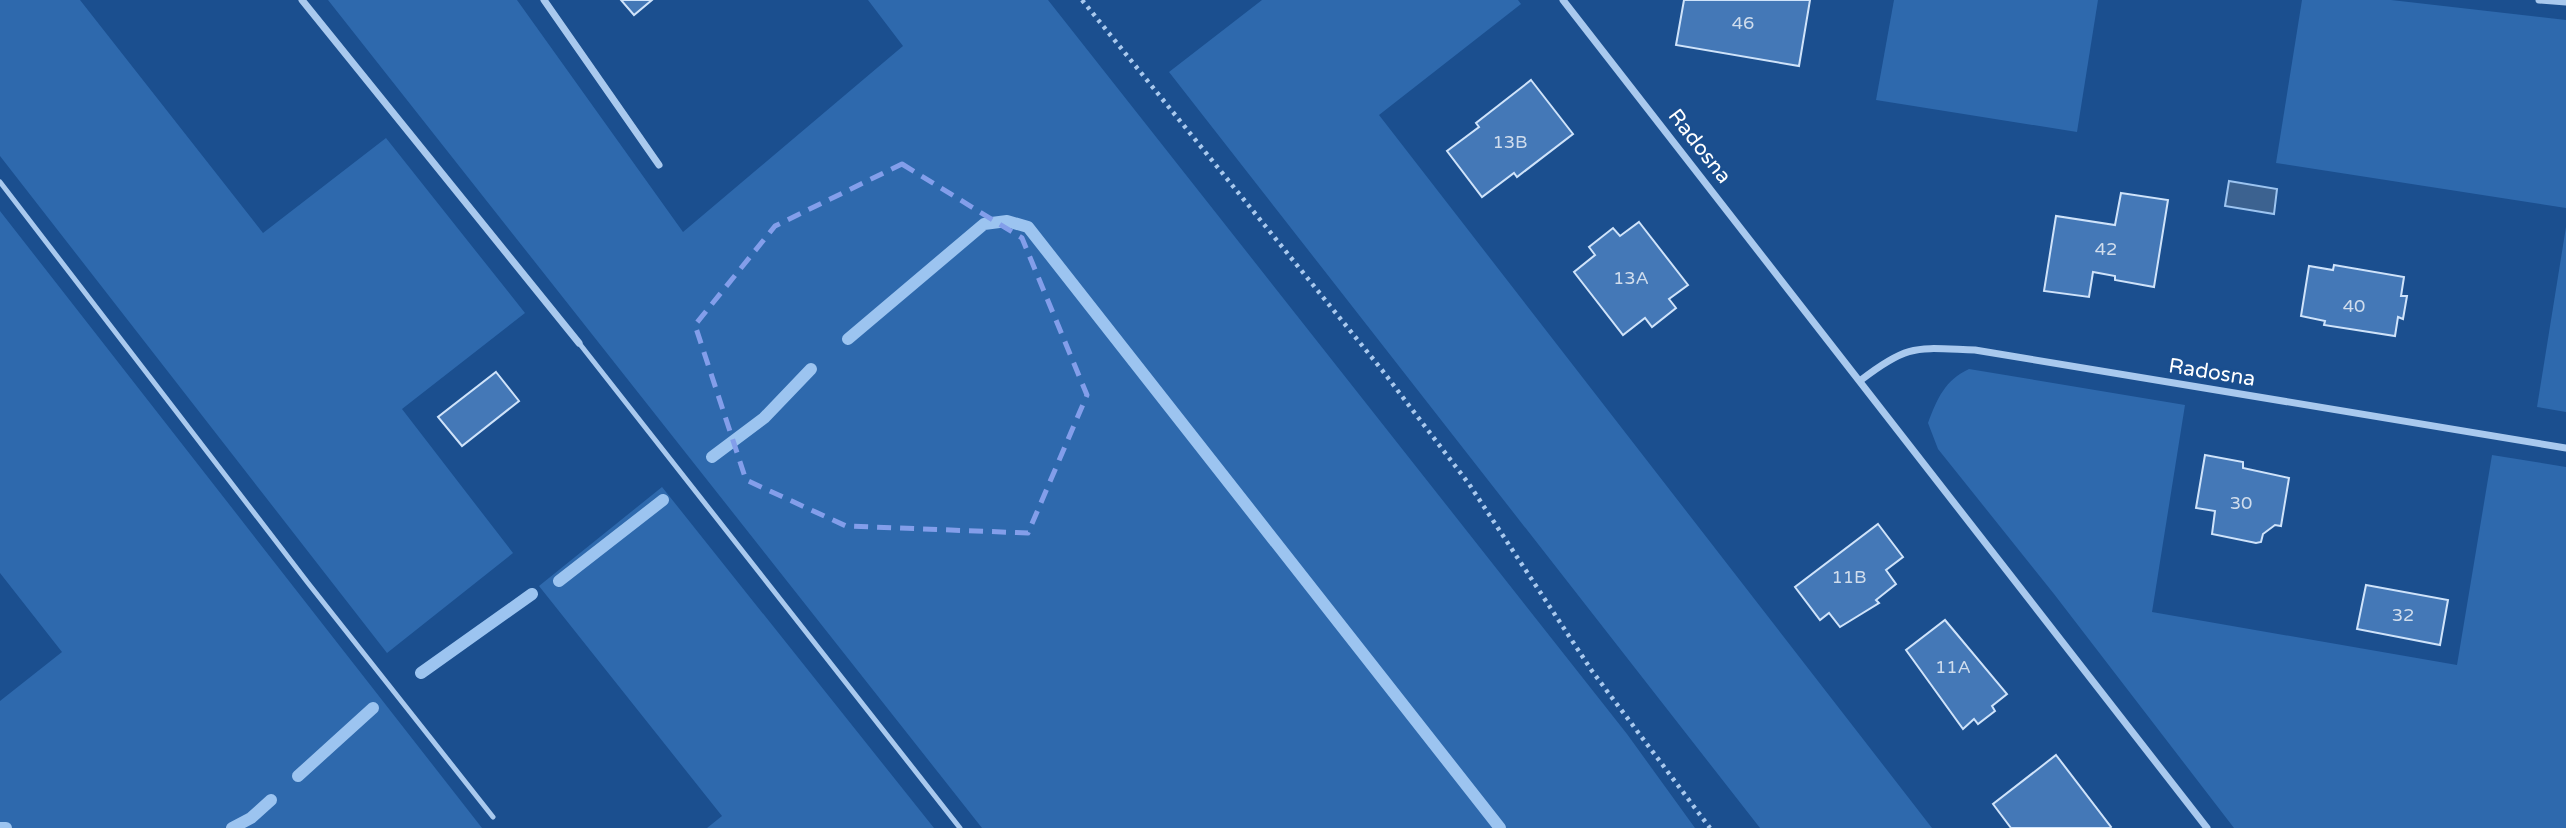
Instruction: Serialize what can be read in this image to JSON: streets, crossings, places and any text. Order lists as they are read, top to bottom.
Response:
{
  "streets": {
    "street": ["Radosna"]
  },
  "house_numbers": [
    "46",
    "13B",
    "42",
    "13A",
    "40",
    "30",
    "11B",
    "32",
    "11A"
  ]
}
